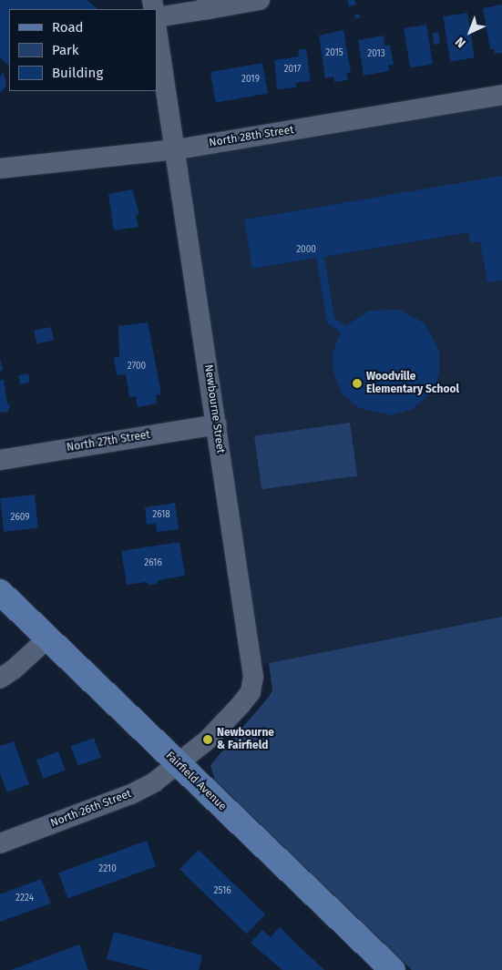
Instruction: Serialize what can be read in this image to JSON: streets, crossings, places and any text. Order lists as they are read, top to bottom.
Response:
{
  "streets": {
    "main road": ["Fairfield Avenue"],
    "street": [
      "North 28th Street",
      "Newbourne Street",
      "North 27th Street",
      "North 26th Street"
    ]
  },
  "crossings": [
    ["North 28th Street", "Newbourne Street"],
    ["Newbourne Street", "North 27th Street"],
    ["Newbourne Street", "Fairfield Avenue"],
    ["Newbourne Street", "North 26th Street"],
    ["Fairfield Avenue", "North 26th Street"]
  ],
  "places": ["Woodville Elementary School", "Newbourne & Fairfield"],
  "house_numbers": [
    "2015",
    "2013",
    "2017",
    "2019",
    "2000",
    "2700",
    "2618",
    "2609",
    "2616",
    "2210",
    "2516",
    "2224"
  ],
  "legend": ["Road", "Park", "Building"],
  "north": "bottom left"
}
